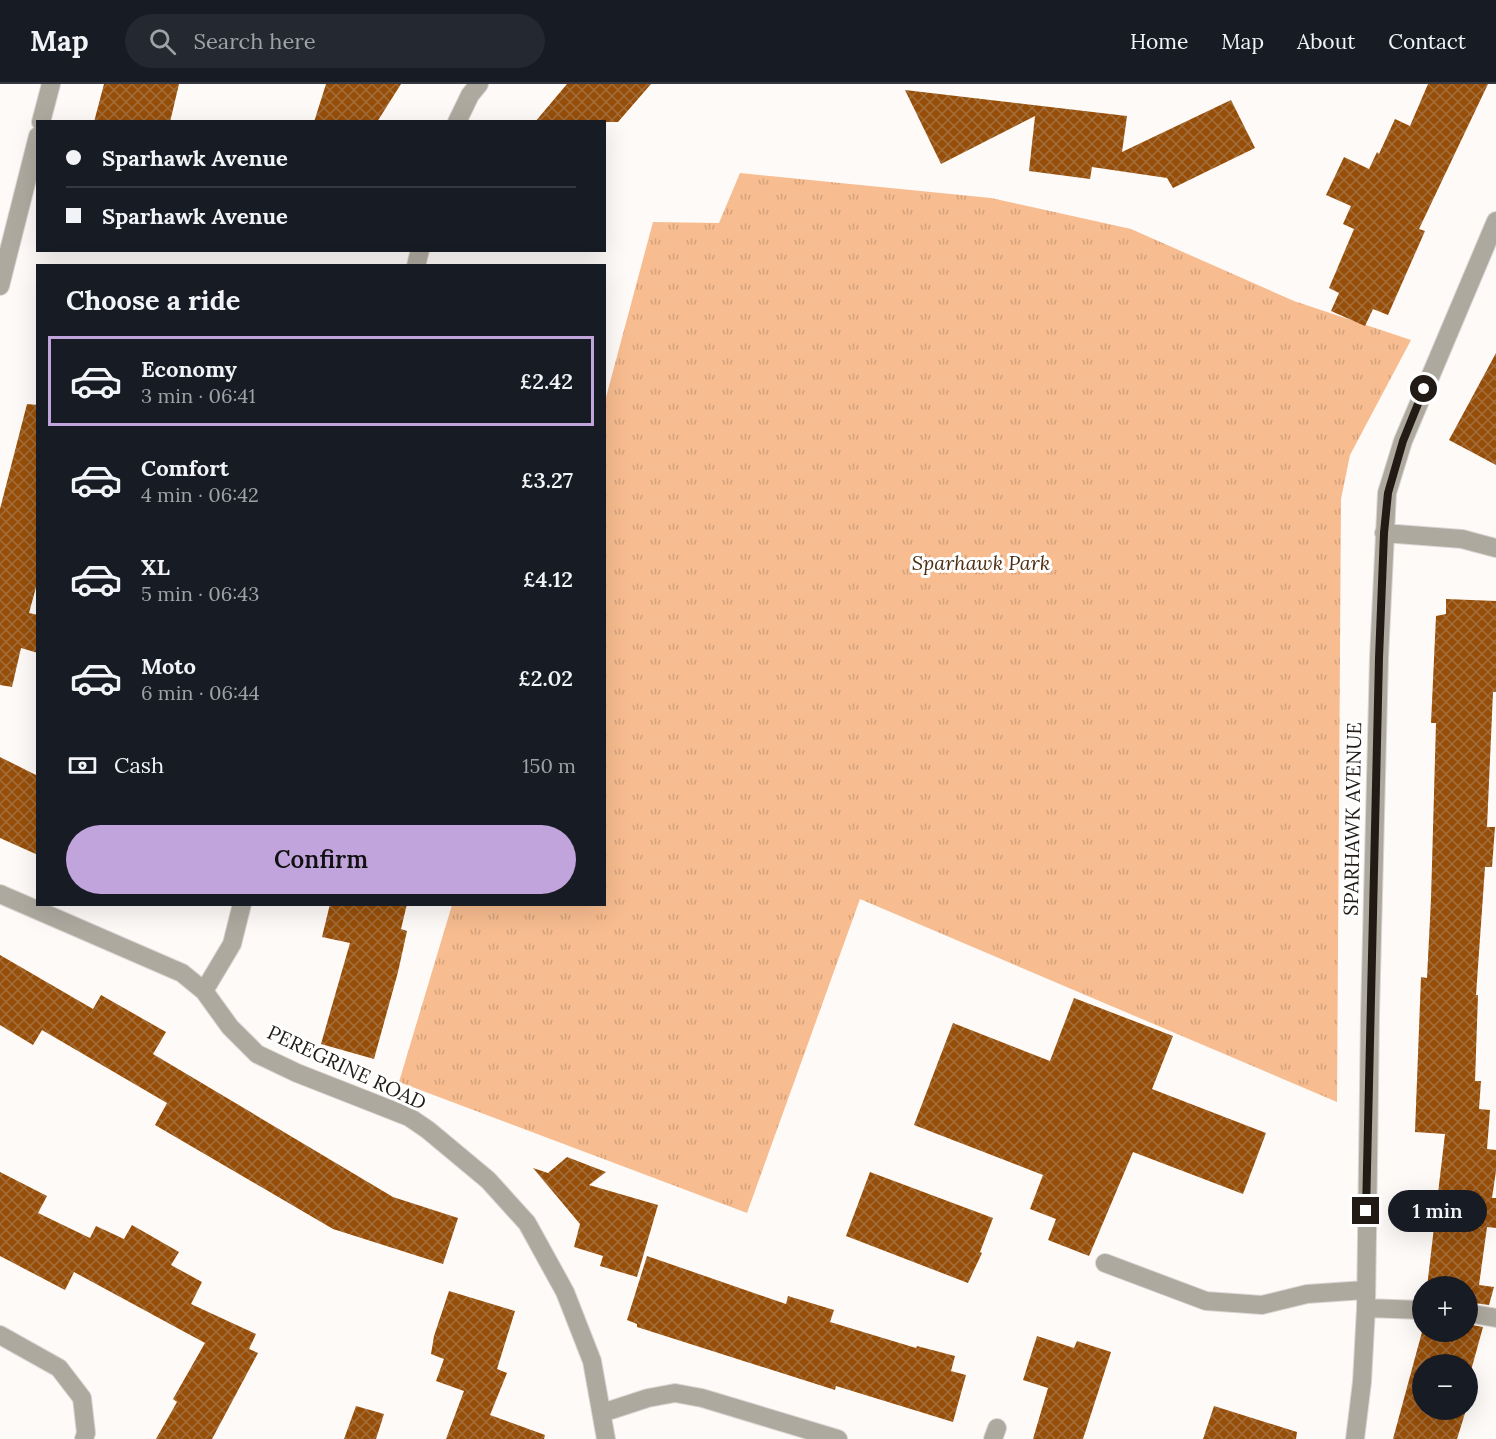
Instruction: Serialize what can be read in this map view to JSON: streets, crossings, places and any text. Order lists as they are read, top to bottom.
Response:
{
  "streets": {
    "street": ["SPARHAWK AVENUE", "PEREGRINE ROAD"]
  },
  "parks": ["Sparhawk Park"],
  "page": {
    "header": "Map",
    "search": "Search here",
    "nav": [
      "Home",
      "Map",
      "About",
      "Contact"
    ],
    "banner": ["Sparhawk Avenue", "Sparhawk Avenue"],
    "heading": "Choose a ride",
    "list": [
      {
        "name": "Economy",
        "note": "3 min · 06:41",
        "value": "£2.42"
      },
      {
        "name": "Comfort",
        "note": "4 min · 06:42",
        "value": "£3.27"
      },
      {
        "name": "XL",
        "note": "5 min · 06:43",
        "value": "£4.12"
      },
      {
        "name": "Moto",
        "note": "6 min · 06:44",
        "value": "£2.02"
      }
    ],
    "pay": ["Cash", "150 m"],
    "buttons": "Confirm",
    "bubble": "1 min",
    "map_buttons": ["+", "−"]
  }
}
